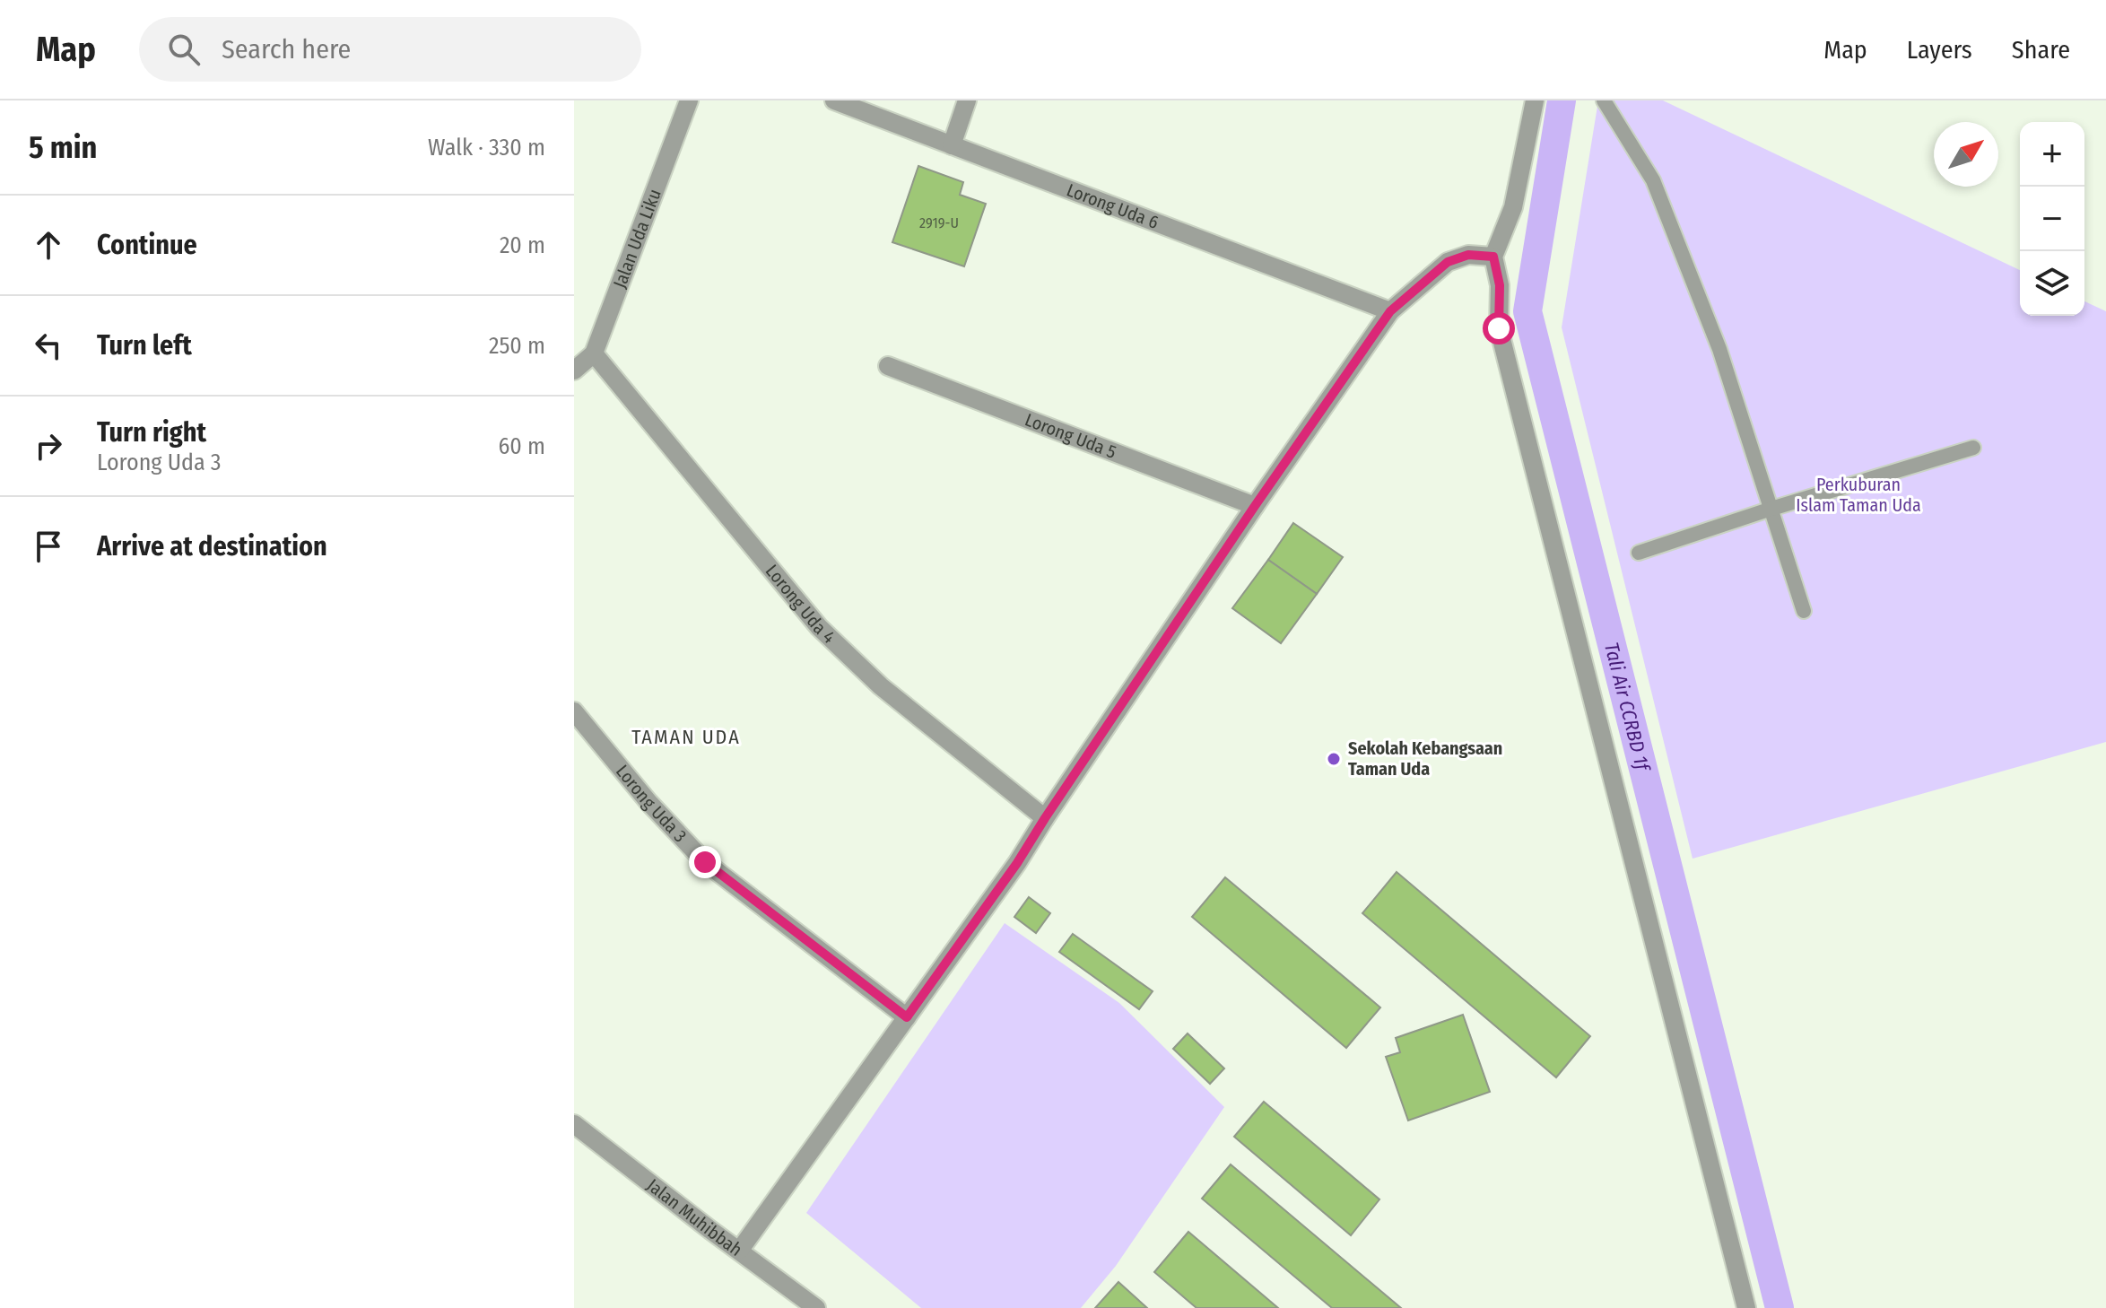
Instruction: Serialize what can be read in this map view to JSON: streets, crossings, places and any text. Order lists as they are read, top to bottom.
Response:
{
  "streets": {
    "street": [
      "Lorong Uda 6",
      "Jalan Uda Liku",
      "Lorong Uda 5",
      "Lorong Uda 4",
      "Lorong Uda 3",
      "Jalan Muhibbah"
    ]
  },
  "crossings": [
    ["Jalan Uda Liku", "Lorong Uda 4"]
  ],
  "districts": ["TAMAN UDA"],
  "water": ["Tali Air CCRBD 1f"],
  "parks": ["Perkuburan Islam Taman Uda"],
  "places": ["Sekolah Kebangsaan Taman Uda"],
  "house_numbers": ["2919-U"],
  "north": "top right",
  "page": {
    "header": "Map",
    "search": "Search here",
    "nav": ["Map", "Layers", "Share"],
    "heading": ["5 min", "Walk · 330 m"],
    "map_buttons": ["+", "−"],
    "list": [
      ["Continue", "20 m"],
      ["Turn left", "250 m"],
      ["Turn right", "Lorong Uda 3", "60 m"],
      "Arrive at destination"
    ]
  }
}
